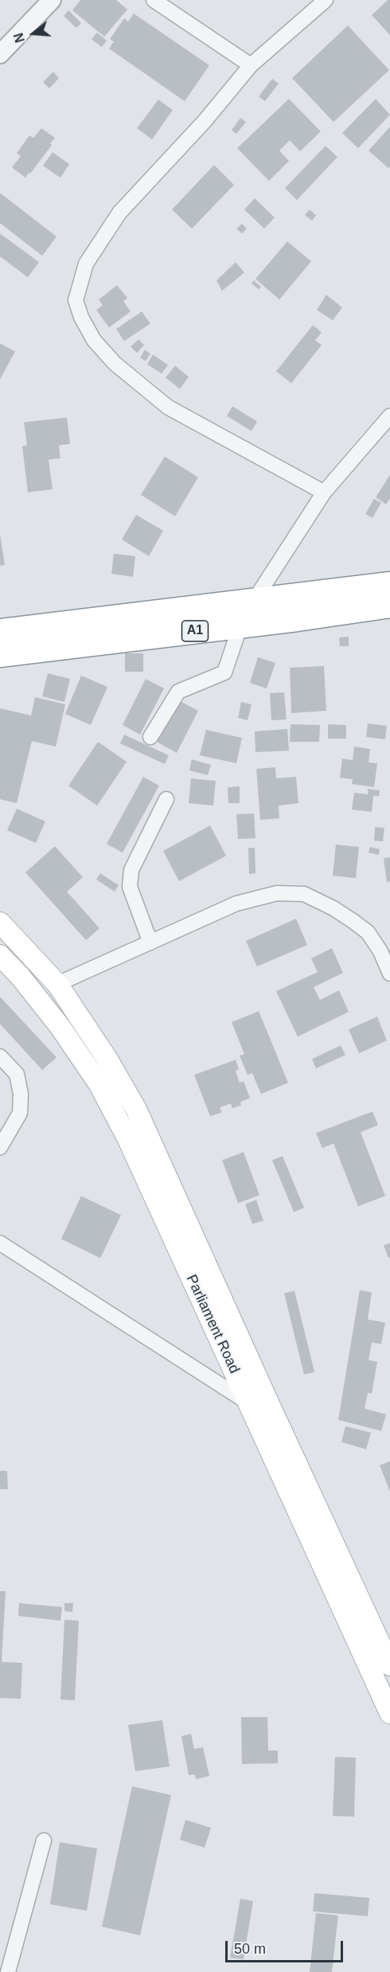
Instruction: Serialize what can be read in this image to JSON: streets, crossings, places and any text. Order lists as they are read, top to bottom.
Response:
{
  "streets": {
    "highway": ["A1"],
    "main road": ["Parliament Road"]
  },
  "scale_bar": "50 m",
  "north": "left"
}
